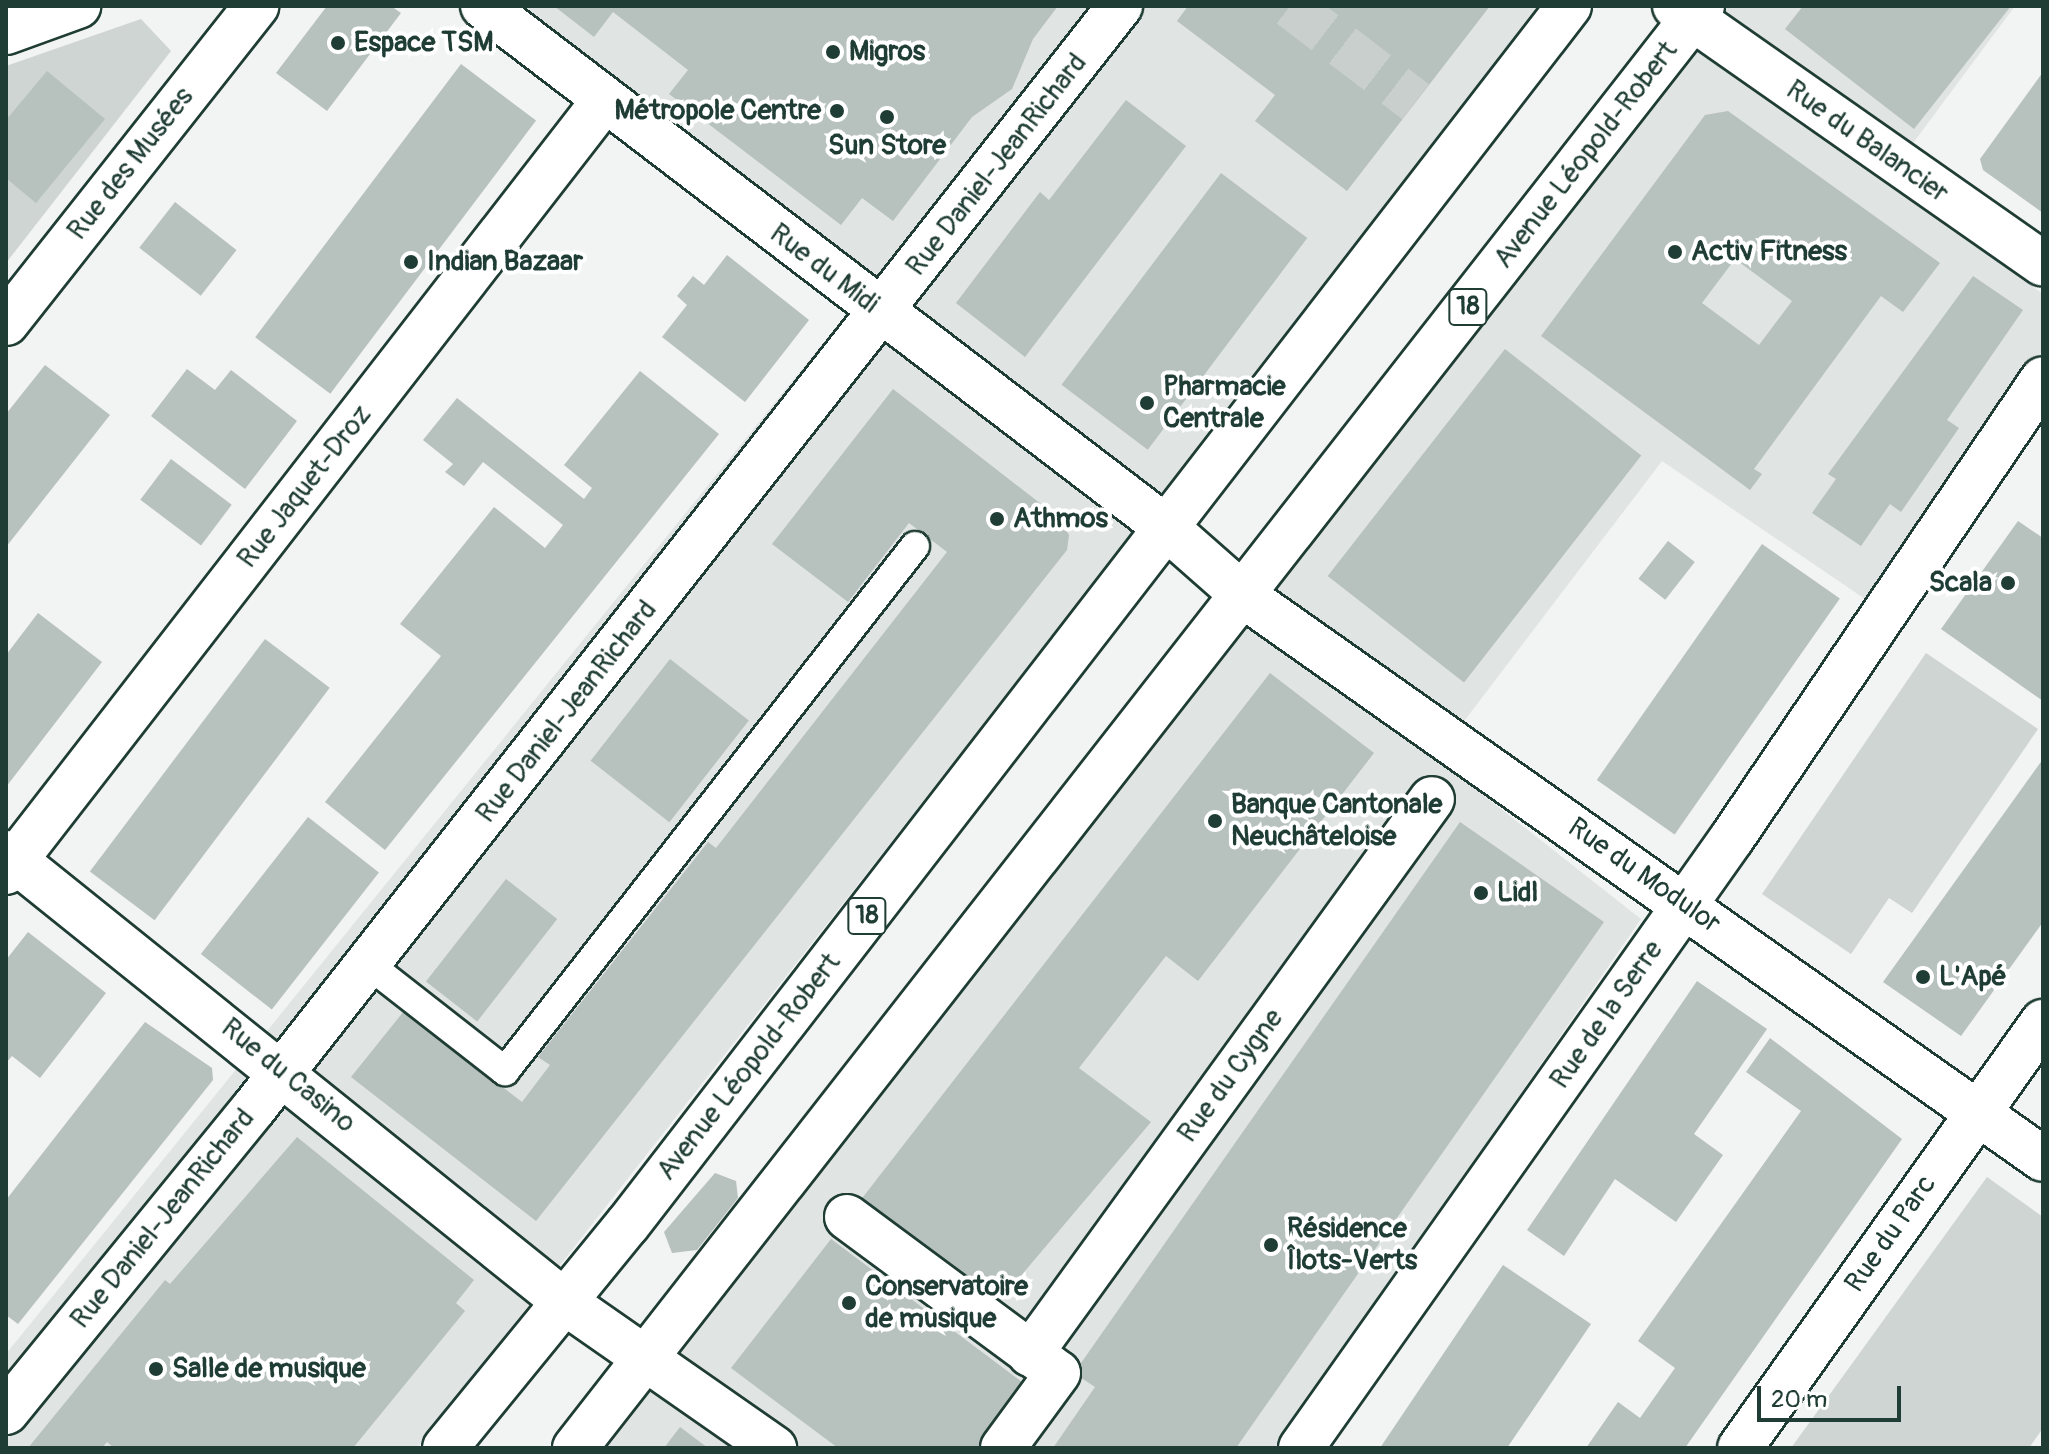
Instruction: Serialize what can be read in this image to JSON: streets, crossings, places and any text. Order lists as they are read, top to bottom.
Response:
{
  "streets": {
    "street": [
      "Rue du Balancier",
      "Avenue Léopold-Robert",
      "Rue des Musées",
      "Rue Daniel-JeanRichard",
      "Rue du Midi",
      "18",
      "Rue Jaquet-Droz",
      "Rue du Modulor",
      "Rue de la Serre",
      "Rue du Casino",
      "Rue du Cygne",
      "Rue du Parc"
    ]
  },
  "crossings": [
    ["Rue du Balancier", "Avenue Léopold-Robert"],
    ["Avenue Léopold-Robert", "Rue du Midi"],
    ["Avenue Léopold-Robert", "Rue du Modulor"],
    ["Avenue Léopold-Robert", "Rue du Casino"],
    ["Rue Daniel-JeanRichard", "Rue du Midi"],
    ["Rue Daniel-JeanRichard", "Rue du Casino"],
    ["Rue du Midi", "Rue Jaquet-Droz"],
    ["Rue Jaquet-Droz", "Rue du Casino"],
    ["Rue du Modulor", "Rue de la Serre"],
    ["Rue du Modulor", "Rue du Parc"]
  ],
  "places": [
    "Espace TSM",
    "Migros",
    "Métropole Centre",
    "Sun Store",
    "Activ Fitness",
    "Indian Bazaar",
    "Pharmacie Centrale",
    "Athmos",
    "Scala",
    "Banque Cantonale Neuchâteloise",
    "Lidl",
    "L'Apé",
    "Résidence Îlots-Verts",
    "Conservatoire de musique",
    "Salle de musique"
  ],
  "scale_bar": "20 m"
}
